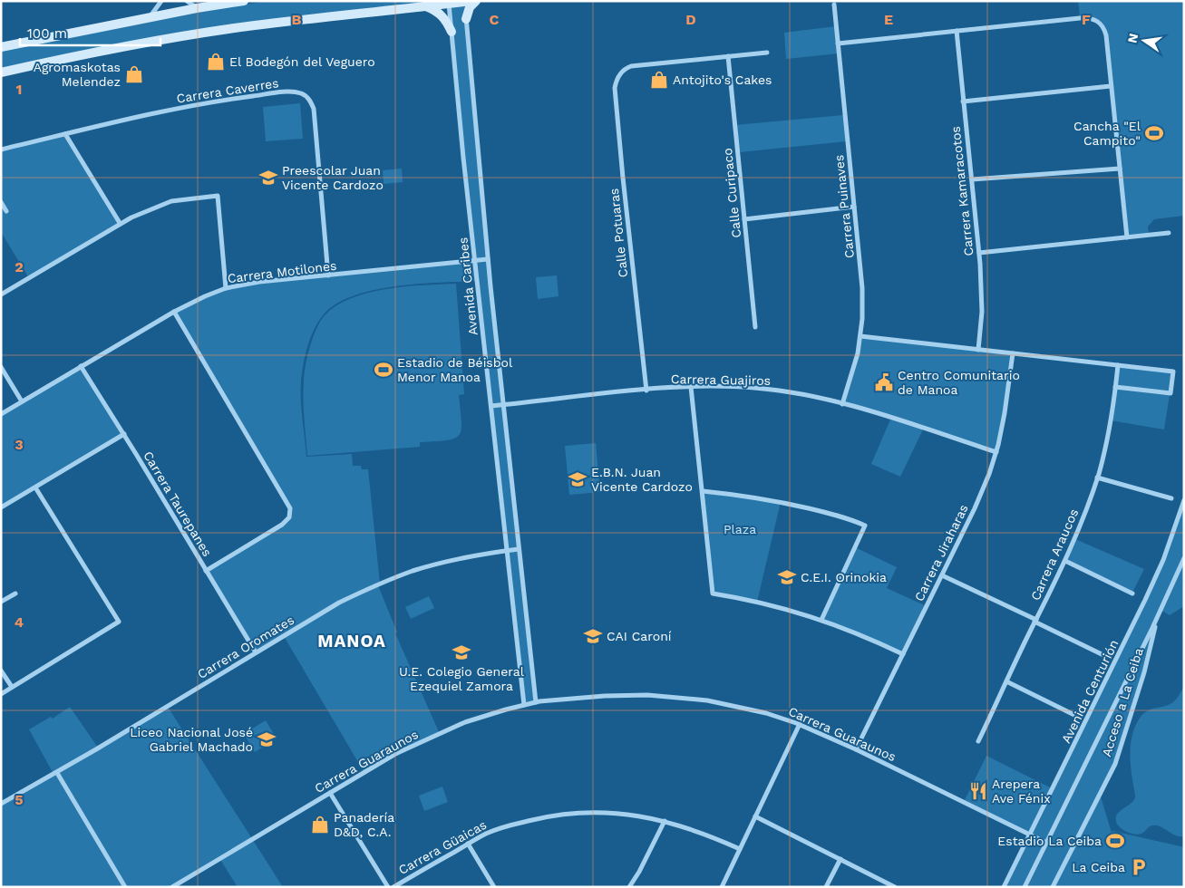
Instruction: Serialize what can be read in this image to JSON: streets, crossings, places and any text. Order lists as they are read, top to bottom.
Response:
{
  "streets": {
    "street": [
      "Carrera Caverres",
      "Carrera Kamaracotos",
      "Calle Curipaco",
      "Carrera Puinaves",
      "Calle Potuaras",
      "Carrera Motilones",
      "Avenida Caribes",
      "Carrera Guajiros",
      "Carrera Taurepanes",
      "Carrera Jiraharas",
      "Carrera Araucos",
      "Carrera Oromates",
      "Avenida Centurión",
      "Acceso a La Ceiba",
      "Carrera Guaraunos",
      "Carrera Güaicas"
    ]
  },
  "crossings": [
    ["Carrera Caverres", "Carrera Motilones"],
    ["Calle Curipaco", "Calle Potuaras"],
    ["Carrera Puinaves", "Carrera Guajiros"],
    ["Calle Potuaras", "Carrera Guajiros"],
    ["Carrera Motilones", "Avenida Caribes"],
    ["Carrera Motilones", "Carrera Taurepanes"],
    ["Avenida Caribes", "Carrera Guajiros"],
    ["Avenida Caribes", "Carrera Oromates"],
    ["Avenida Caribes", "Carrera Guaraunos"],
    ["Carrera Guajiros", "Carrera Jiraharas"],
    ["Carrera Taurepanes", "Carrera Oromates"],
    ["Carrera Jiraharas", "Carrera Guaraunos"],
    ["Avenida Centurión", "Carrera Guaraunos"]
  ],
  "districts": ["MANOA"],
  "parks": ["Plaza"],
  "places": {
    "shop": [
      "El Bodegón del Veguero",
      "Agromaskotas Melendez",
      "Antojito's Cakes",
      "Panadería D&D, C.A."
    ],
    "sports": ["Cancha \"El Campito\"", "Estadio de Béisbol Menor Manoa", "Estadio La Ceiba"],
    "school or university": [
      "Preescolar Juan Vicente Cardozo",
      "E.B.N. Juan Vicente Cardozo",
      "C.E.I. Orinokia",
      "CAI Caroní",
      "U.E. Colegio General Ezequiel Zamora",
      "Liceo Nacional José Gabriel Machado"
    ],
    "public building": ["Centro Comunitario de Manoa"],
    "restaurant": ["Arepera Ave Fénix"],
    "parking": ["La Ceiba"]
  },
  "scale_bar": "100 m",
  "north": "left",
  "grid": {
    "columns": [
      "B",
      "C",
      "D",
      "E",
      "F"
    ],
    "rows": [
      "1",
      "2",
      "3",
      "4",
      "5"
    ]
  }
}
